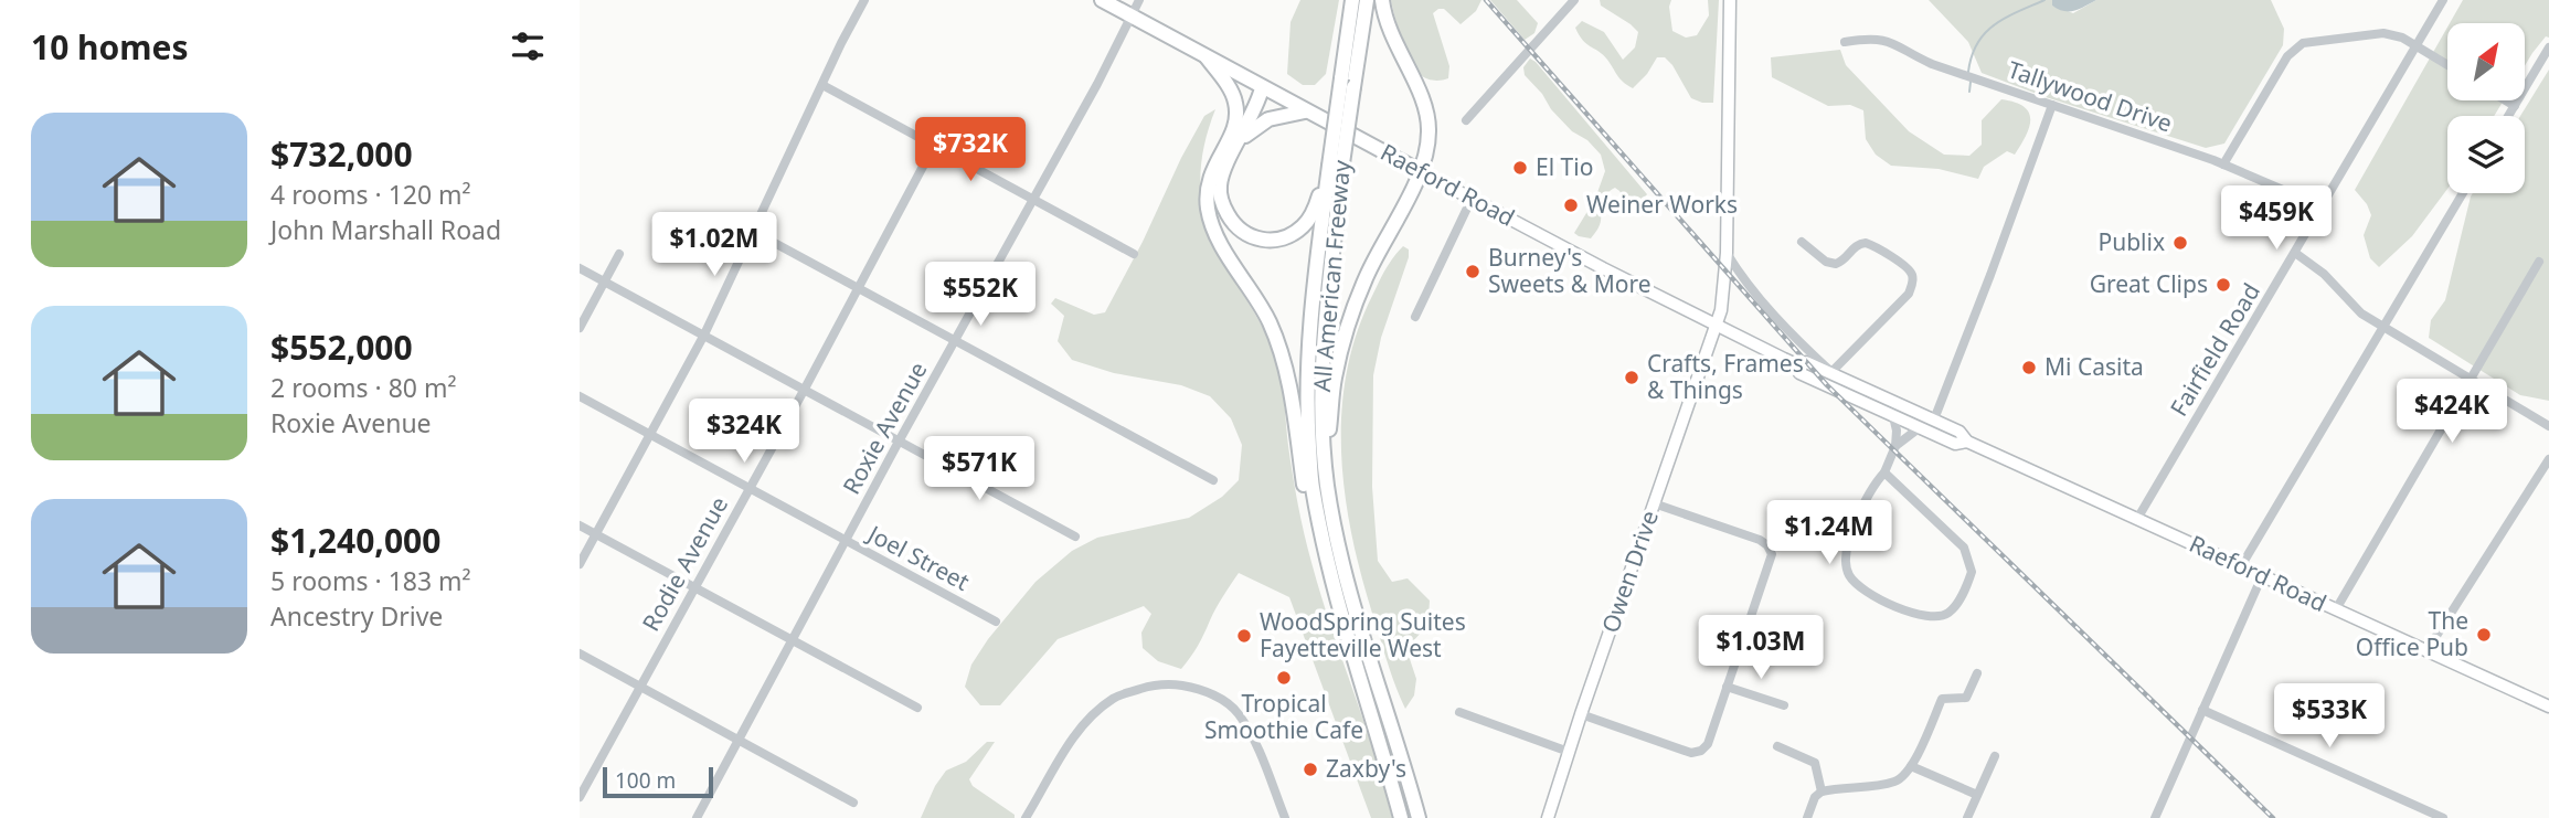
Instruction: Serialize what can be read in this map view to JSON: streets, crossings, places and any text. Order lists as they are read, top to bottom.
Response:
{
  "streets": {
    "highway": ["Raeford Road", "All American Freeway"],
    "main road": ["Owen Drive"],
    "street": [
      "Tallywood Drive",
      "Fairfield Road",
      "Roxie Avenue",
      "Joel Street",
      "Rodie Avenue"
    ]
  },
  "crossings": [
    ["Tallywood Drive", "Fairfield Road"],
    ["Raeford Road", "Fairfield Road"],
    ["Raeford Road", "Roxie Avenue"],
    ["Raeford Road", "Owen Drive"],
    ["Roxie Avenue", "Joel Street"],
    ["Joel Street", "Rodie Avenue"]
  ],
  "places": [
    "El Tio",
    "Weiner Works",
    "Publix",
    "Burney's Sweets & More",
    "Great Clips",
    "Mi Casita",
    "Crafts, Frames & Things",
    "The Office Pub",
    "WoodSpring Suites Fayetteville West",
    "Tropical Smoothie Cafe",
    "Zaxby's"
  ],
  "scale_bar": "100 m",
  "north": "top right",
  "page": {
    "heading": "10 homes",
    "list": [
      {
        "name": "$732,000",
        "note": "4 rooms · 120 m² · John Marshall Road"
      },
      {
        "name": "$552,000",
        "note": "2 rooms · 80 m² · Roxie Avenue"
      },
      {
        "name": "$1,240,000",
        "note": "5 rooms · 183 m² · Ancestry Drive"
      }
    ],
    "price": [
      "$732K",
      "$459K",
      "$1.02M",
      "$552K",
      "$424K",
      "$324K",
      "$571K",
      "$1.24M",
      "$1.03M",
      "$533K"
    ],
    "scale": "100 m"
  }
}
